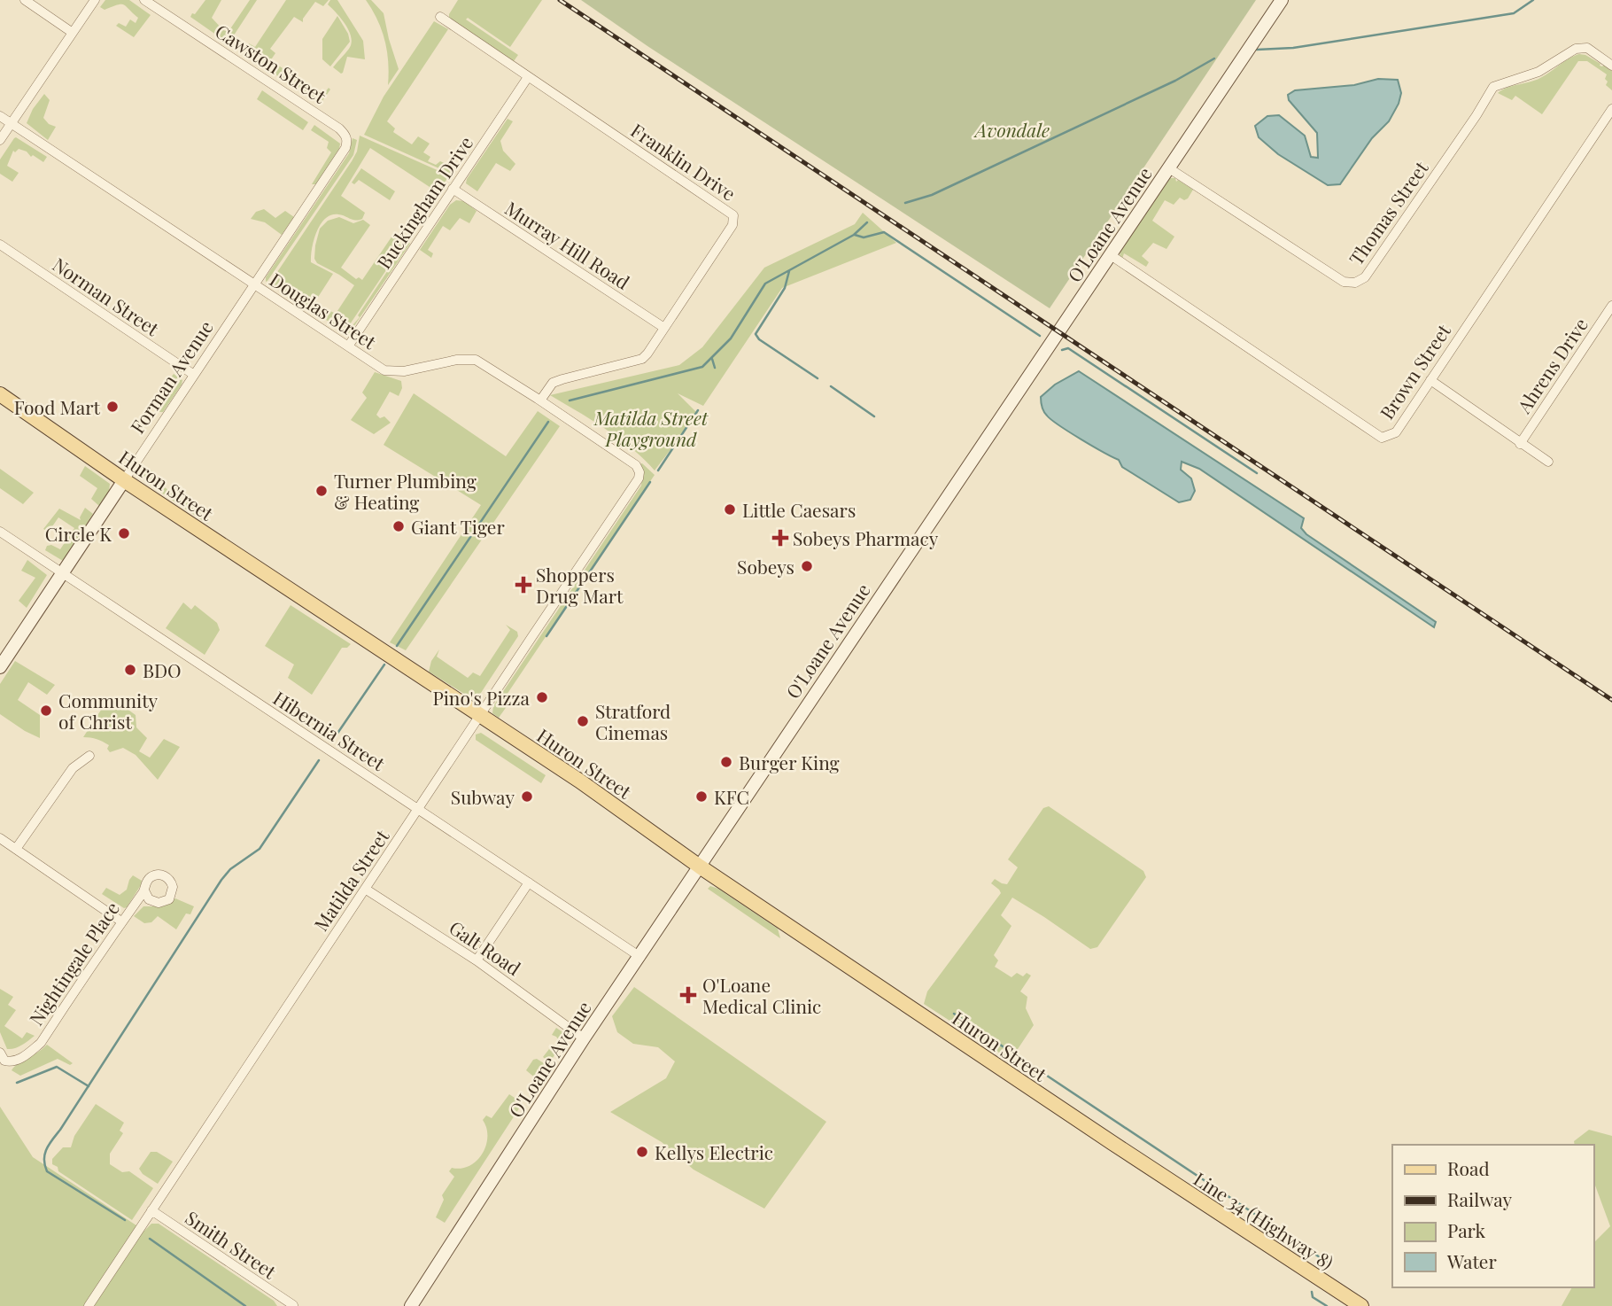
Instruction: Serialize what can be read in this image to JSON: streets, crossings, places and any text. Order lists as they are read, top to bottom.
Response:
{
  "streets": {
    "main road": ["Huron Street", "Line 34 (Highway 8)"],
    "street": [
      "Cawston Street",
      "Franklin Drive",
      "Buckingham Drive",
      "Thomas Street",
      "O'Loane Avenue",
      "Murray Hill Road",
      "Norman Street",
      "Douglas Street",
      "Ahrens Drive",
      "Brown Street",
      "Forman Avenue",
      "Hibernia Street",
      "Matilda Street",
      "Galt Road",
      "Nightingale Place",
      "Smith Street"
    ]
  },
  "crossings": [
    ["Cawston Street", "Forman Avenue"],
    ["Franklin Drive", "Buckingham Drive"],
    ["Franklin Drive", "Murray Hill Road"],
    ["Franklin Drive", "Douglas Street"],
    ["Buckingham Drive", "Murray Hill Road"],
    ["Buckingham Drive", "Douglas Street"],
    ["Thomas Street", "O'Loane Avenue"],
    ["O'Loane Avenue", "Brown Street"],
    ["O'Loane Avenue", "Huron Street"],
    ["O'Loane Avenue", "Hibernia Street"],
    ["O'Loane Avenue", "Galt Road"],
    ["Norman Street", "Forman Avenue"],
    ["Douglas Street", "Forman Avenue"],
    ["Douglas Street", "Matilda Street"],
    ["Forman Avenue", "Huron Street"],
    ["Forman Avenue", "Hibernia Street"],
    ["Huron Street", "Matilda Street"],
    ["Huron Street", "Line 34 (Highway 8)"],
    ["Hibernia Street", "Matilda Street"],
    ["Matilda Street", "Galt Road"],
    ["Matilda Street", "Smith Street"]
  ],
  "parks": ["Avondale", "Matilda Street Playground"],
  "places": {
    "other": [
      "Food Mart",
      "Turner Plumbing & Heating",
      "Little Caesars",
      "Giant Tiger",
      "Circle K",
      "Sobeys",
      "BDO",
      "Pino's Pizza",
      "Community of Christ",
      "Stratford Cinemas",
      "Burger King",
      "Subway",
      "KFC",
      "Kellys Electric"
    ],
    "health": ["Sobeys Pharmacy", "Shoppers Drug Mart", "O'Loane Medical Clinic"]
  },
  "legend": [
    "Road",
    "Railway",
    "Park",
    "Water"
  ]
}
